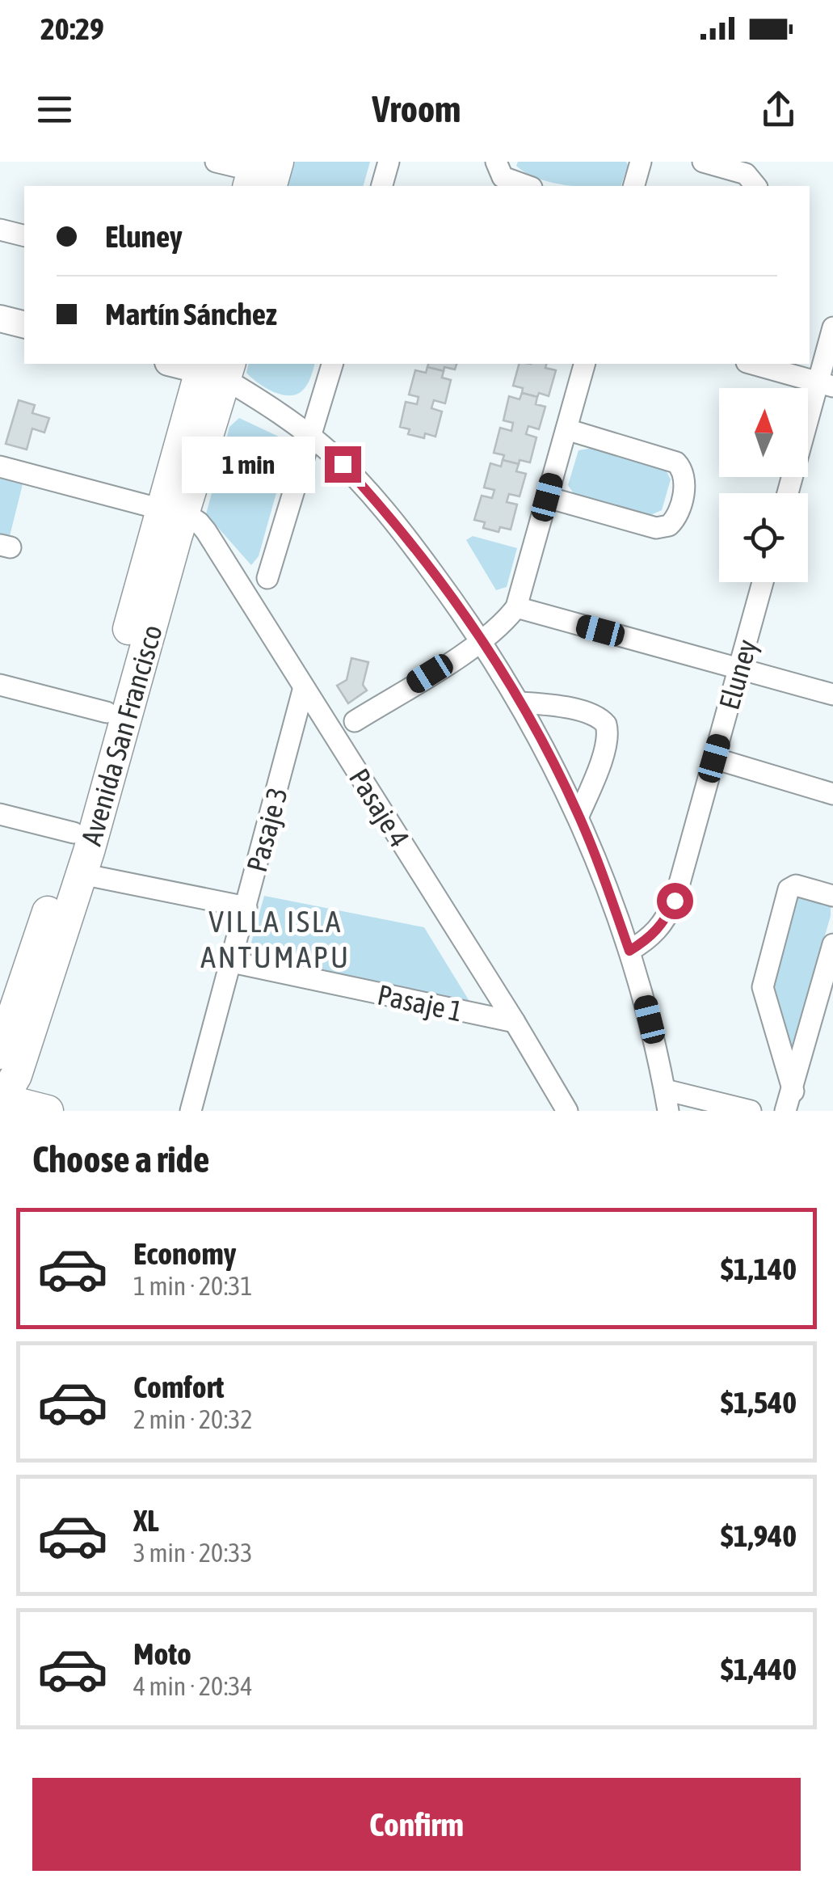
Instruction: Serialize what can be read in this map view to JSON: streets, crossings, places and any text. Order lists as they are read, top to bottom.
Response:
{
  "streets": {
    "main road": ["Avenida San Francisco"],
    "street": [
      "Eluney",
      "Pasaje 4",
      "Pasaje 3",
      "Pasaje 1"
    ]
  },
  "crossings": [
    ["Avenida San Francisco", "Pasaje 4"],
    ["Pasaje 4", "Pasaje 3"],
    ["Pasaje 4", "Pasaje 1"],
    ["Pasaje 3", "Pasaje 1"]
  ],
  "districts": ["VILLA ISLA ANTUMAPU"],
  "north": "top",
  "page": {
    "status": "20:29",
    "header": "Vroom",
    "banner": ["Eluney", "Martín Sánchez"],
    "bubble": "1 min",
    "heading": "Choose a ride",
    "list": [
      {
        "name": "Economy",
        "note": "1 min · 20:31",
        "value": "$1,140"
      },
      {
        "name": "Comfort",
        "note": "2 min · 20:32",
        "value": "$1,540"
      },
      {
        "name": "XL",
        "note": "3 min · 20:33",
        "value": "$1,940"
      },
      {
        "name": "Moto",
        "note": "4 min · 20:34",
        "value": "$1,440"
      }
    ],
    "buttons": "Confirm"
  }
}
